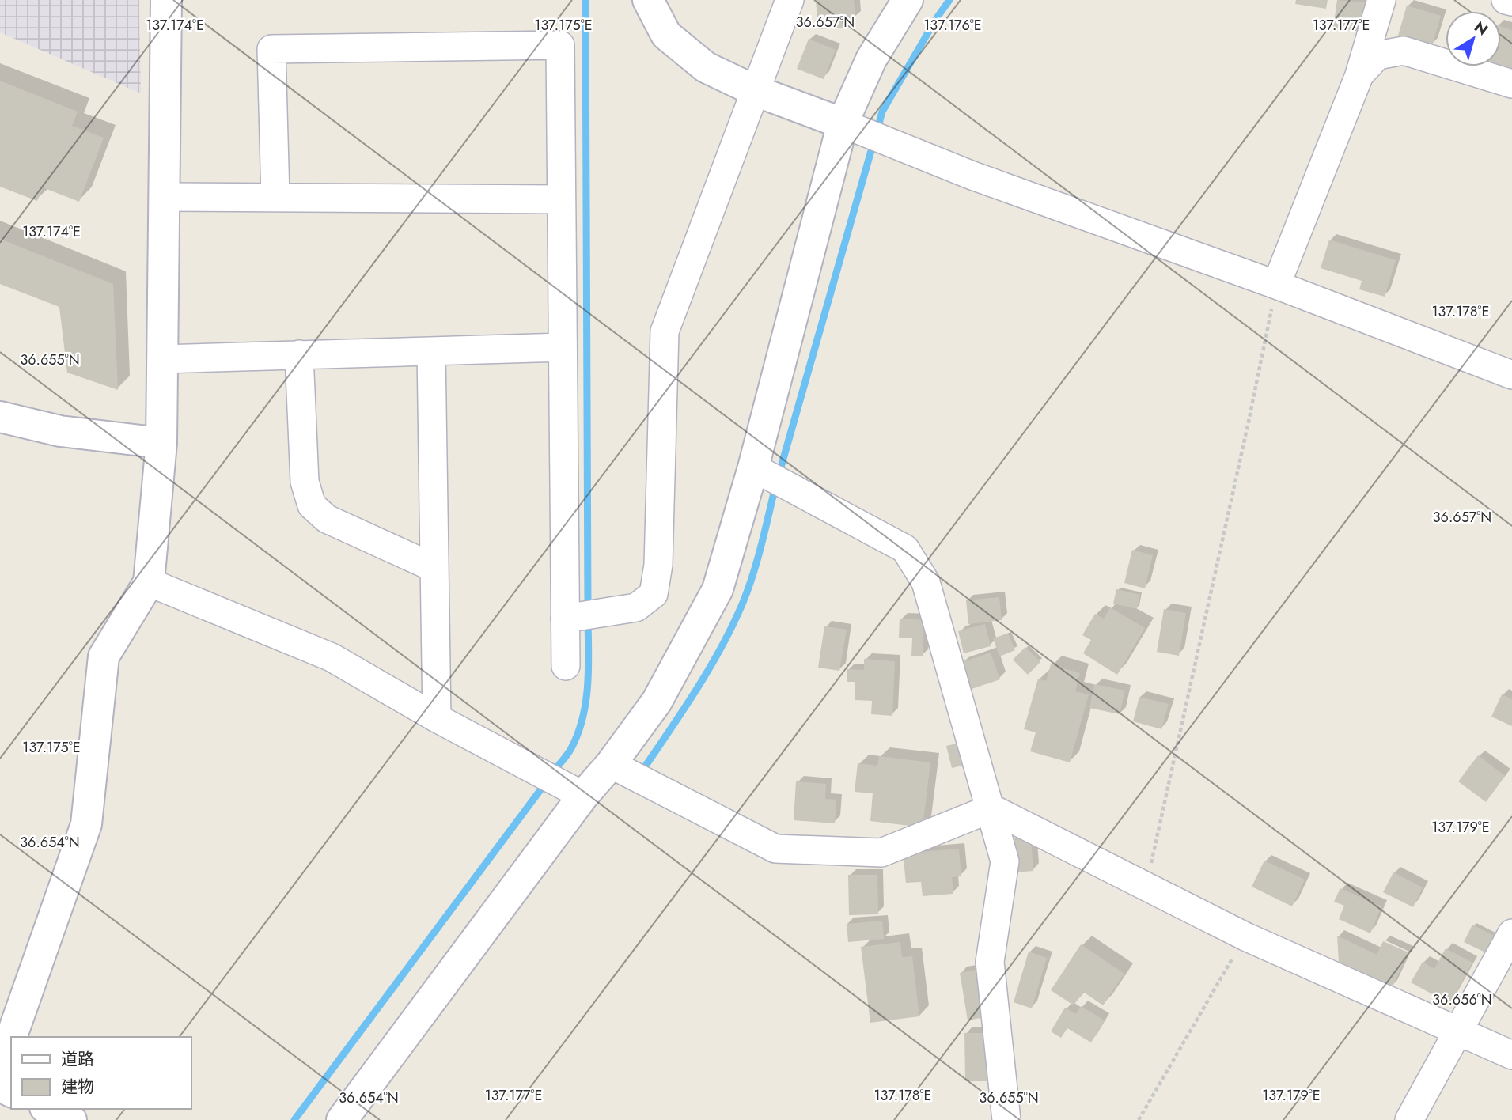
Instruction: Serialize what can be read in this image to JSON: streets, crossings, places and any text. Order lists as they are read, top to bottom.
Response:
{
  "legend": ["道路", "建物"],
  "north": "top right",
  "coordinates": [
    "36.657°N",
    "137.174°E",
    "137.175°E",
    "137.176°E",
    "137.177°E",
    "137.178°E",
    "36.655°N",
    "137.179°E",
    "36.654°N",
    "36.656°N"
  ]
}
